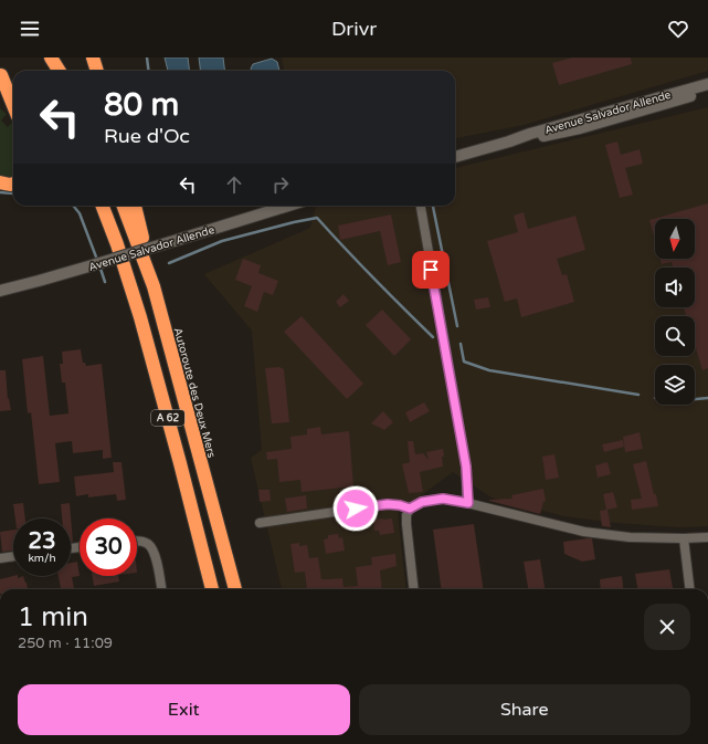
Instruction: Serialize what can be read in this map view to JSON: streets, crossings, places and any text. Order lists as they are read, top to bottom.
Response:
{
  "streets": {
    "highway": ["Autoroute des Deux Mers", "A 62"],
    "street": ["Avenue Salvador Allende"]
  },
  "north": "bottom",
  "page": {
    "header": "Drivr",
    "turn": ["80 m", "Rue d'Oc"],
    "speed": "23 km/h",
    "limit": "30",
    "heading": ["1 min", "250 m · 11:09"],
    "buttons": ["Exit", "Share"]
  }
}
